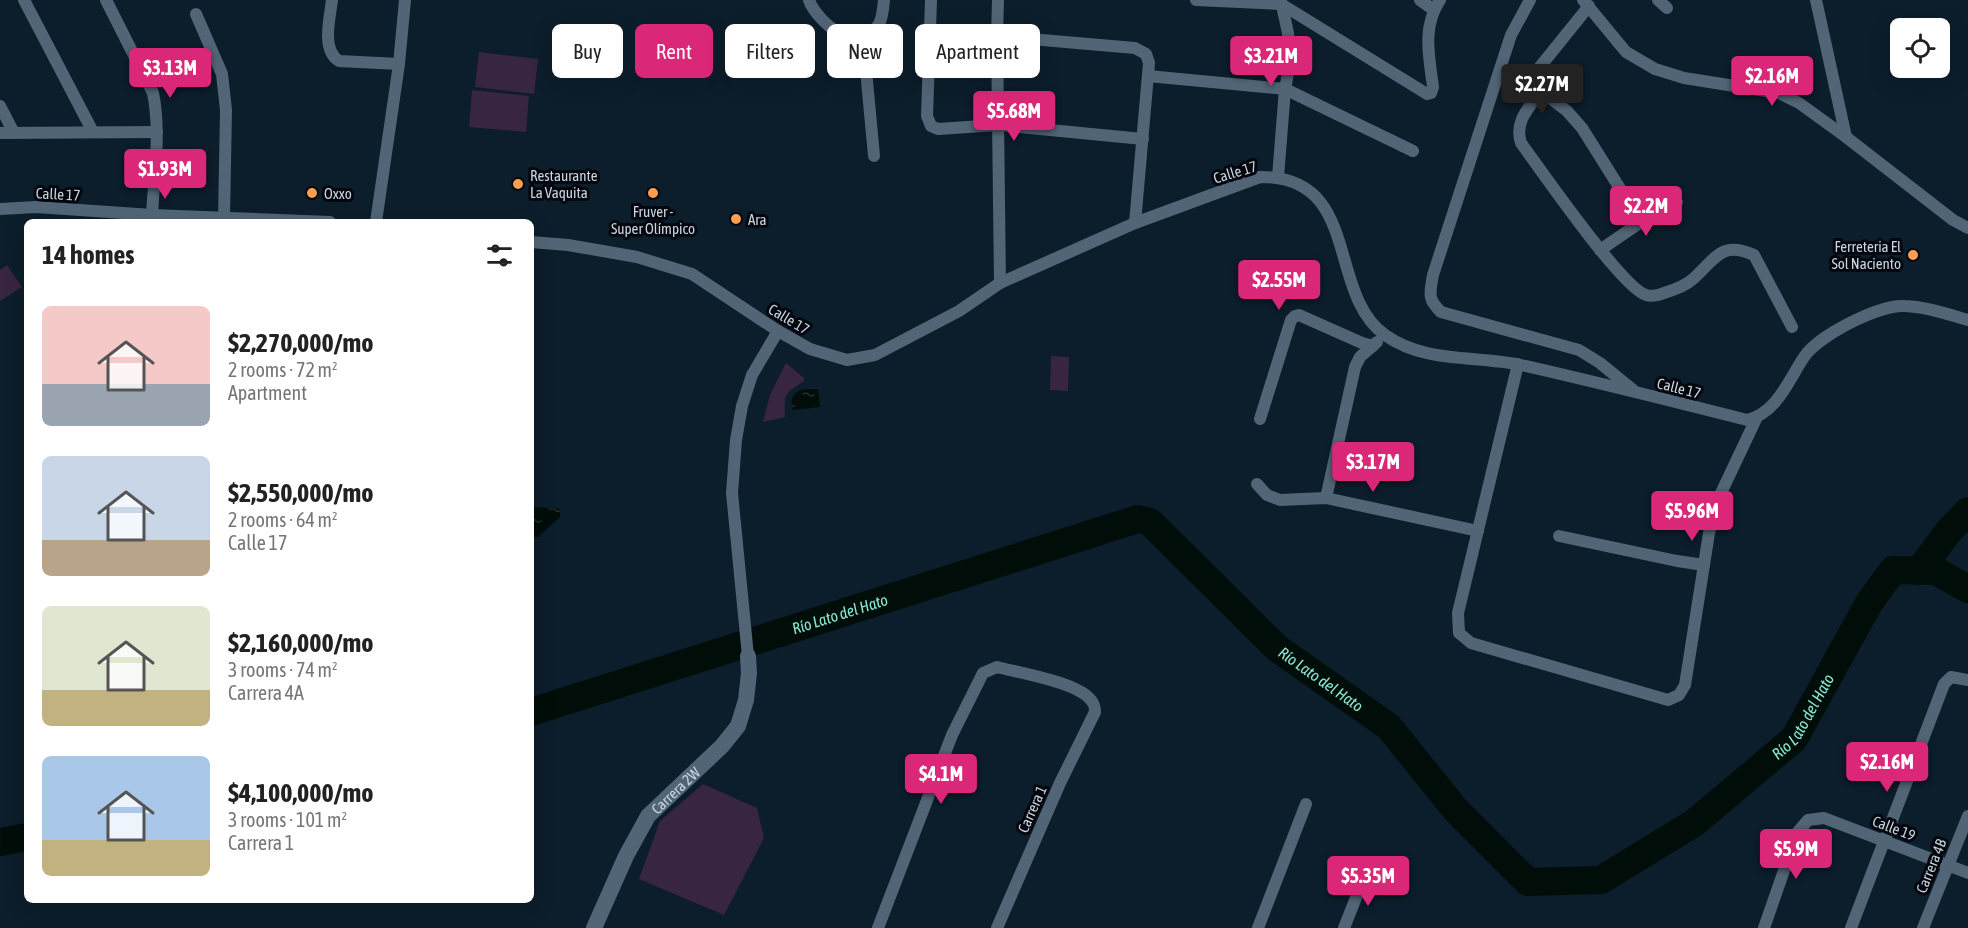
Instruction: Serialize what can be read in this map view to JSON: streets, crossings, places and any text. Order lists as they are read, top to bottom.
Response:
{
  "streets": {
    "street": [
      "Calle 17",
      "Carrera 2W",
      "Carrera 1",
      "Calle 19",
      "Carrera 4B"
    ]
  },
  "crossings": [
    ["Calle 19", "Carrera 4B"]
  ],
  "water": ["Río Lato del Hato"],
  "places": [
    "Restaurante La Vaquita",
    "Oxxo",
    "Fruver - Super Olímpico",
    "Ara",
    "Ferreteria El Sol Naciento"
  ],
  "page": {
    "chip": [
      "Buy",
      "Rent",
      "Filters",
      "New",
      "Apartment"
    ],
    "price": [
      "$3.21M",
      "$3.13M",
      "$2.16M",
      "$2.27M",
      "$5.68M",
      "$1.93M",
      "$2.2M",
      "$2.55M",
      "$3.17M",
      "$5.96M",
      "$2.16M",
      "$4.1M",
      "$5.9M",
      "$5.35M"
    ],
    "heading": "14 homes",
    "list": [
      {
        "name": "$2,270,000/mo",
        "note": "2 rooms · 72 m² · Apartment"
      },
      {
        "name": "$2,550,000/mo",
        "note": "2 rooms · 64 m² · Calle 17"
      },
      {
        "name": "$2,160,000/mo",
        "note": "3 rooms · 74 m² · Carrera 4A"
      },
      {
        "name": "$4,100,000/mo",
        "note": "3 rooms · 101 m² · Carrera 1"
      }
    ]
  }
}
